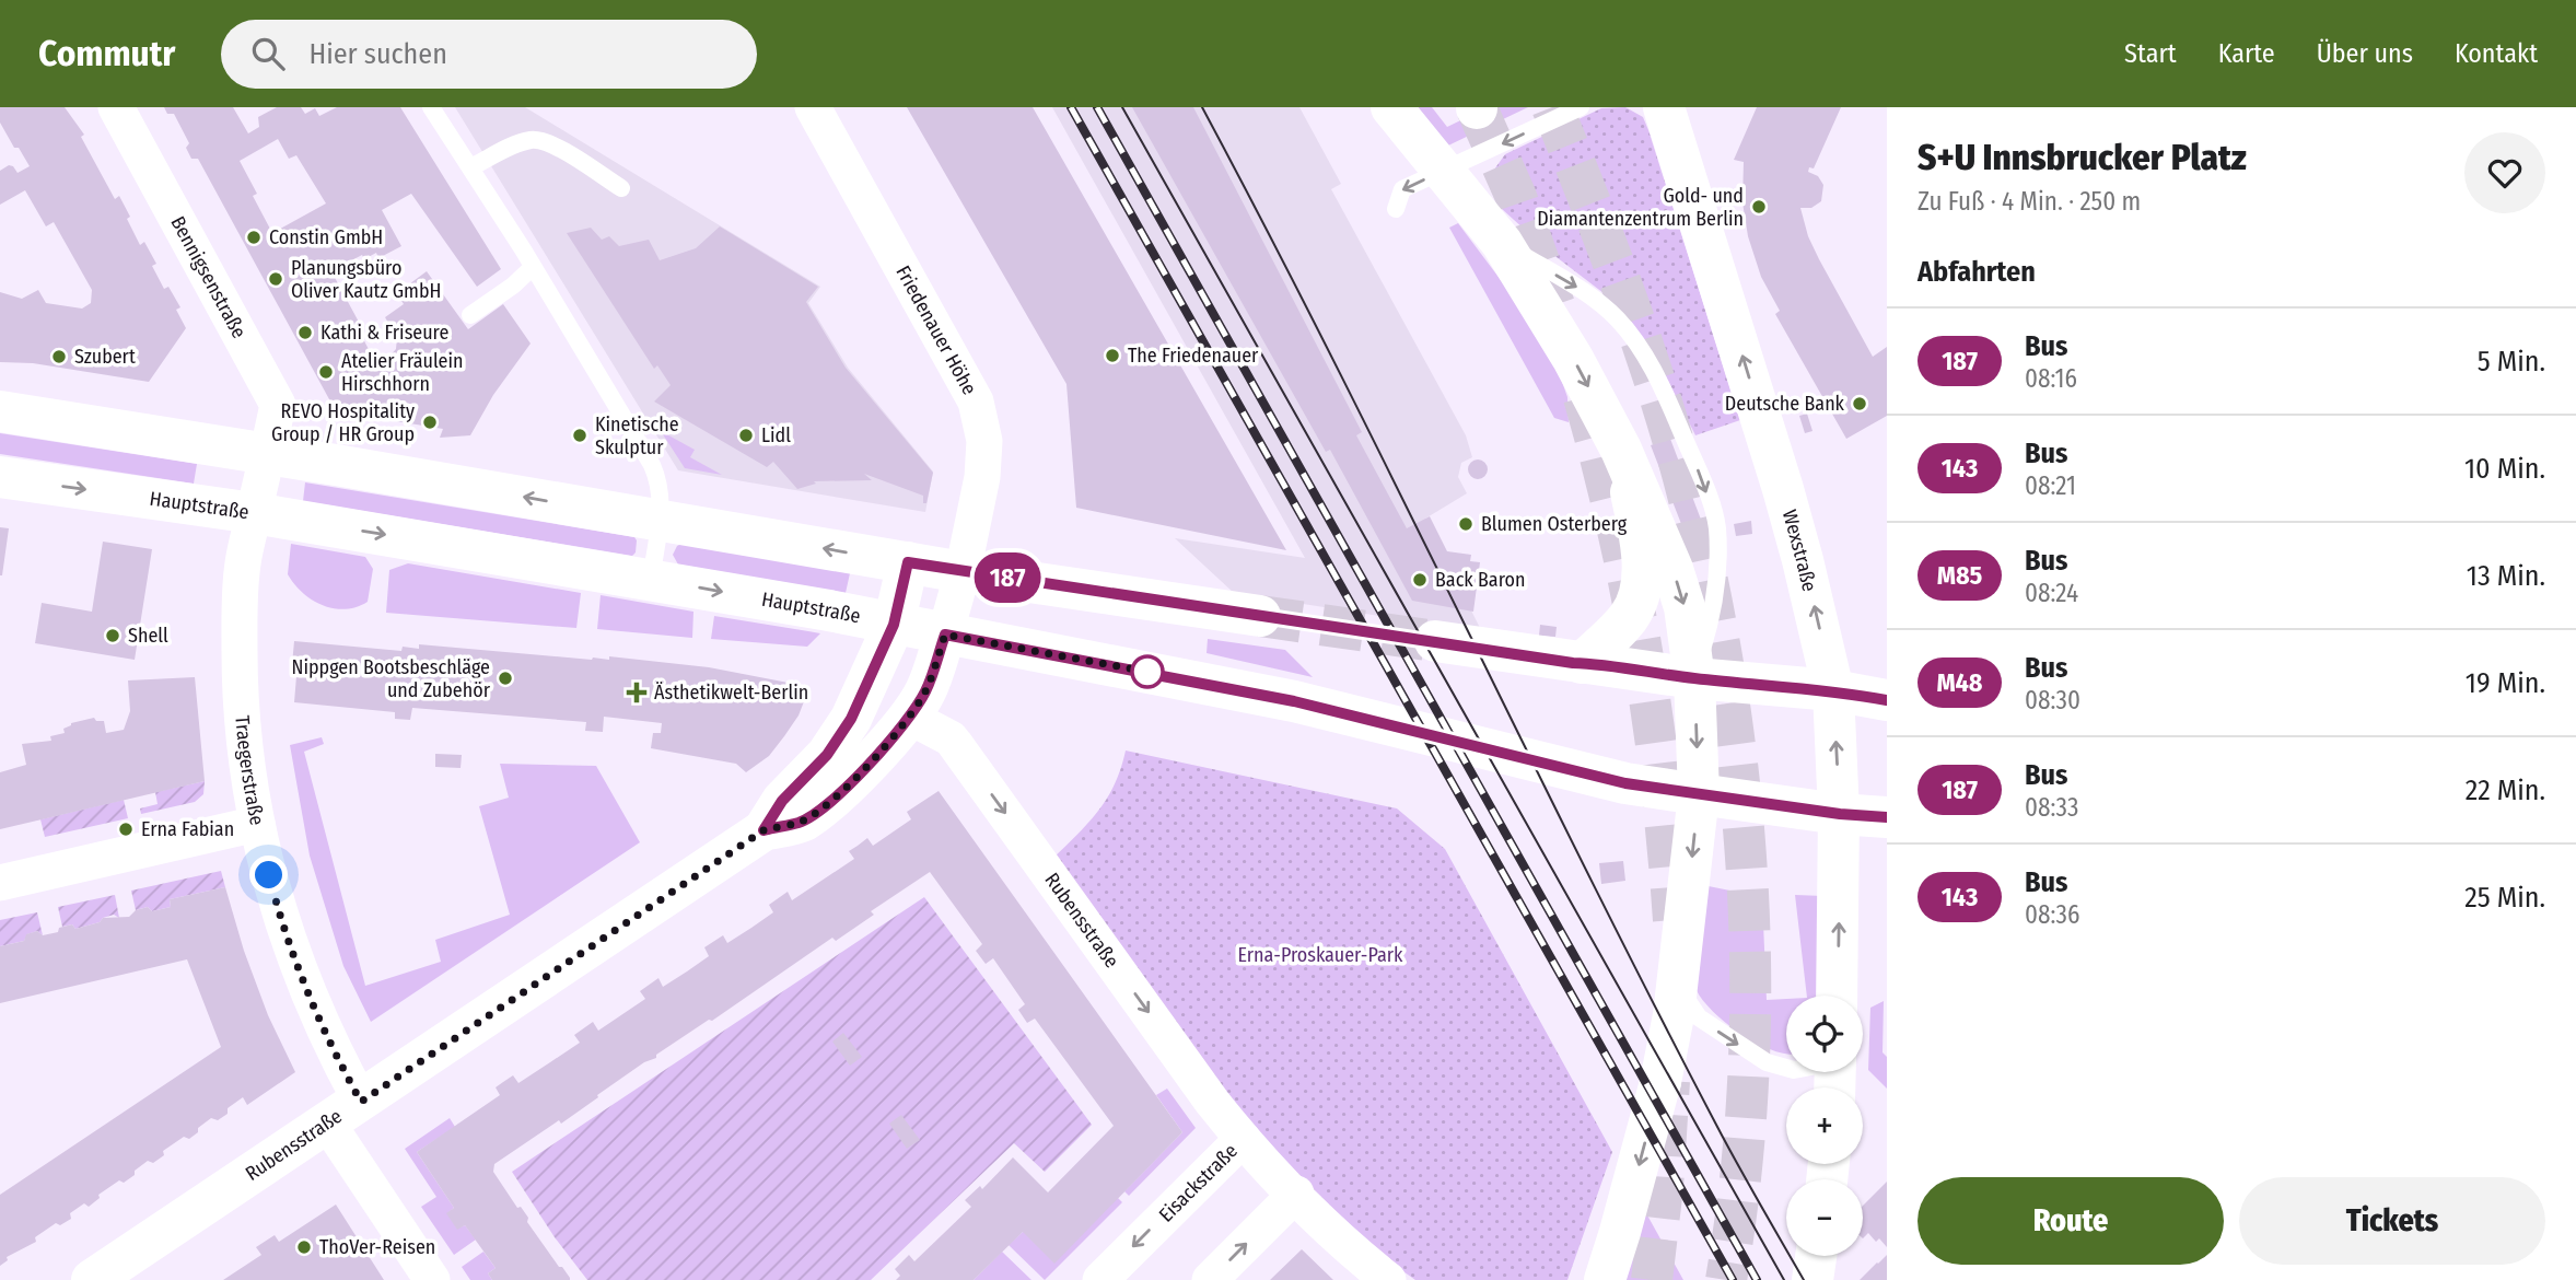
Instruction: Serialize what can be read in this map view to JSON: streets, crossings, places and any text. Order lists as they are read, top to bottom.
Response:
{
  "streets": {
    "main road": ["Hauptstraße", "Wexstraße", "Rubensstraße"],
    "street": [
      "Bennigsenstraße",
      "Friedenauer Höhe",
      "Traegerstraße",
      "Eisackstraße"
    ]
  },
  "crossings": [
    ["Bennigsenstraße", "Hauptstraße"],
    ["Bennigsenstraße", "Traegerstraße"],
    ["Friedenauer Höhe", "Hauptstraße"],
    ["Friedenauer Höhe", "Rubensstraße"],
    ["Hauptstraße", "Wexstraße"],
    ["Hauptstraße", "Traegerstraße"],
    ["Hauptstraße", "Rubensstraße"],
    ["Traegerstraße", "Rubensstraße"],
    ["Rubensstraße", "Eisackstraße"]
  ],
  "parks": ["Erna-Proskauer-Park"],
  "places": {
    "other": [
      "Gold- und Diamantenzentrum Berlin",
      "Constin GmbH",
      "Planungsbüro Oliver Kautz GmbH",
      "Kathi & Friseure",
      "The Friedenauer",
      "Szubert",
      "Atelier Fräulein Hirschhorn",
      "Deutsche Bank",
      "REVO Hospitality Group / HR Group",
      "Kinetische Skulptur",
      "Lidl",
      "Blumen Osterberg",
      "Back Baron",
      "Shell",
      "Nippgen Bootsbeschläge und Zubehör",
      "Erna Fabian",
      "ThoVer-Reisen"
    ],
    "health": ["Ästhetikwelt-Berlin"]
  },
  "lines": ["bus line 187"],
  "page": {
    "header": "Commutr",
    "search": "Hier suchen",
    "nav": [
      "Start",
      "Karte",
      "Über uns",
      "Kontakt"
    ],
    "on_map": "187",
    "heading": [
      ["S+U Innsbrucker Platz", "Zu Fuß · 4 Min. · 250 m"],
      "Abfahrten"
    ],
    "list": [
      {
        "mark": "187",
        "name": "Bus",
        "note": "08:16",
        "value": "5 Min."
      },
      {
        "mark": "143",
        "name": "Bus",
        "note": "08:21",
        "value": "10 Min."
      },
      {
        "mark": "M85",
        "name": "Bus",
        "note": "08:24",
        "value": "13 Min."
      },
      {
        "mark": "M48",
        "name": "Bus",
        "note": "08:30",
        "value": "19 Min."
      },
      {
        "mark": "187",
        "name": "Bus",
        "note": "08:33",
        "value": "22 Min."
      },
      {
        "mark": "143",
        "name": "Bus",
        "note": "08:36",
        "value": "25 Min."
      }
    ],
    "map_buttons": ["+", "−"],
    "buttons": ["Route", "Tickets"]
  }
}
